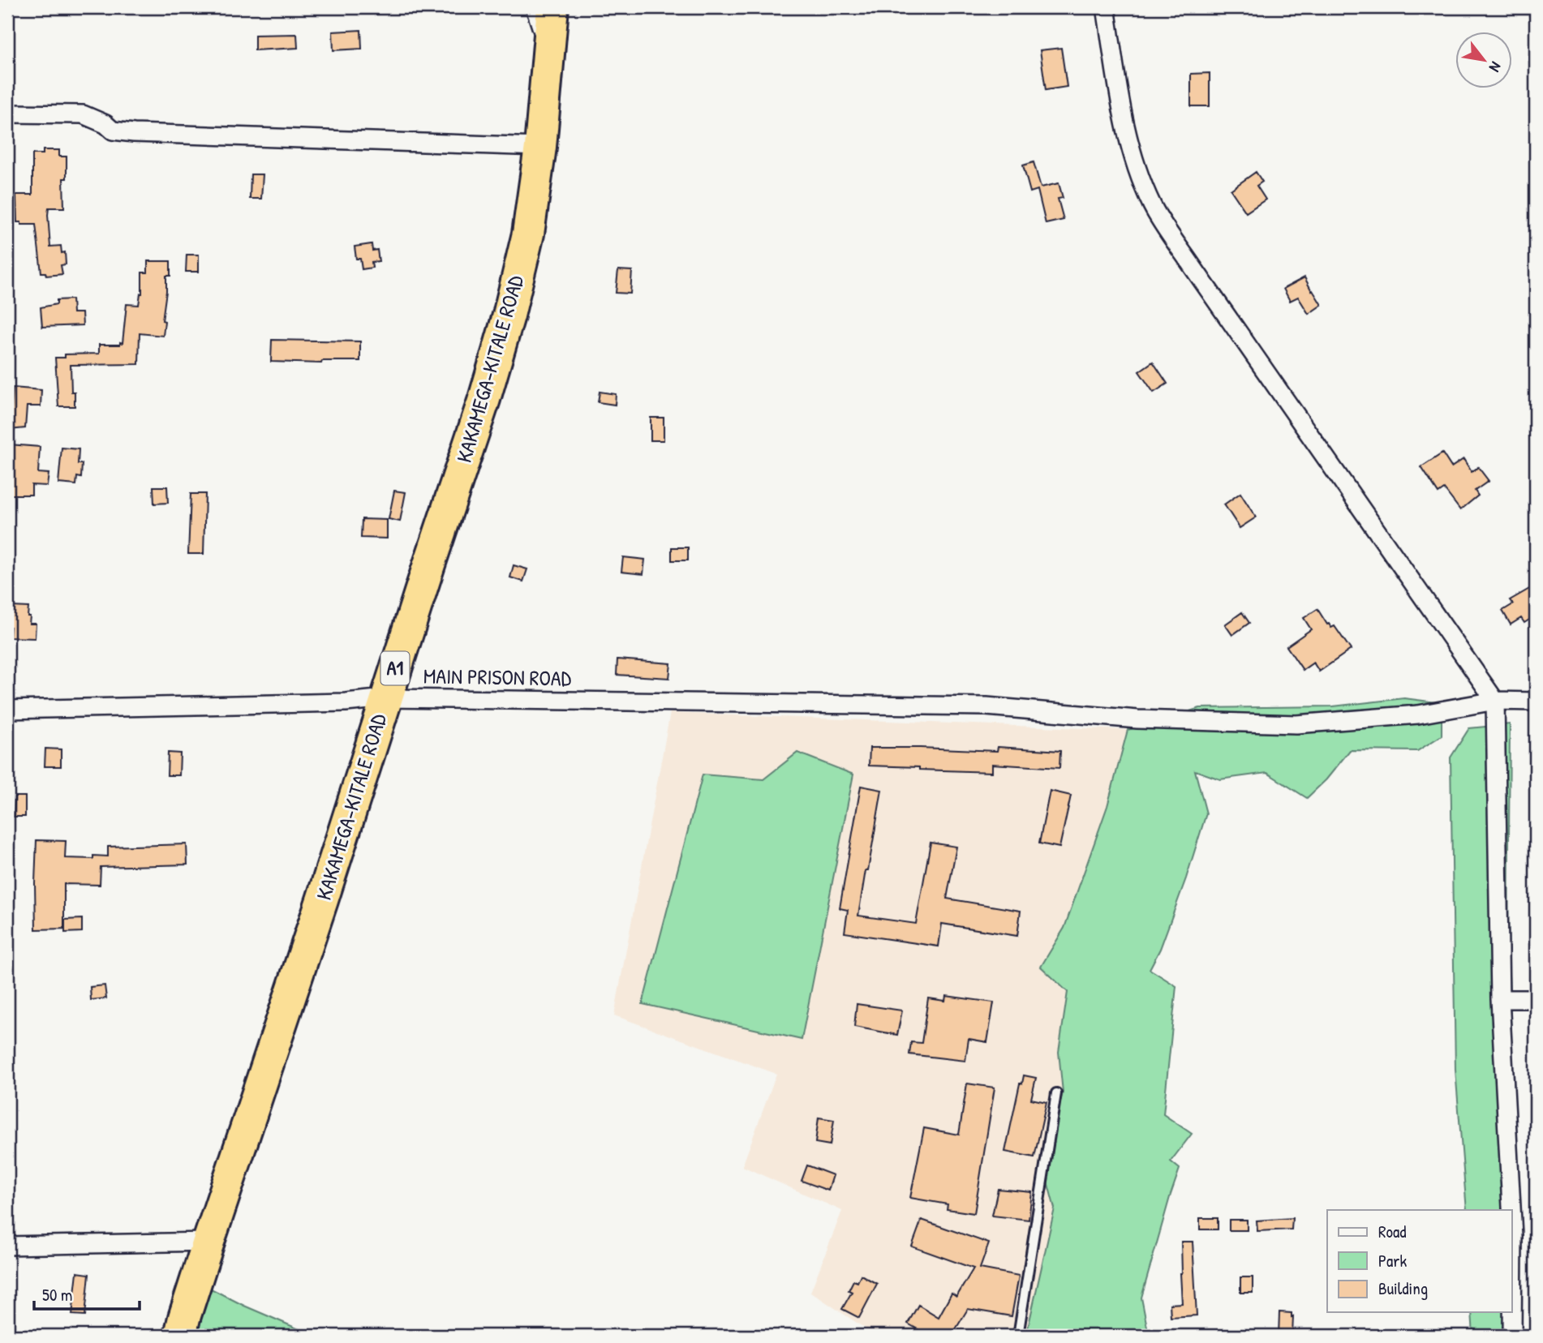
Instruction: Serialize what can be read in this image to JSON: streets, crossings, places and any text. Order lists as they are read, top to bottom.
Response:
{
  "streets": {
    "highway": ["KAKAMEGA-KITALE ROAD", "A1"],
    "street": ["MAIN PRISON ROAD"]
  },
  "crossings": [
    ["KAKAMEGA-KITALE ROAD", "MAIN PRISON ROAD"]
  ],
  "legend": ["Road", "Park", "Building"],
  "scale_bar": "50 m",
  "north": "bottom right"
}
